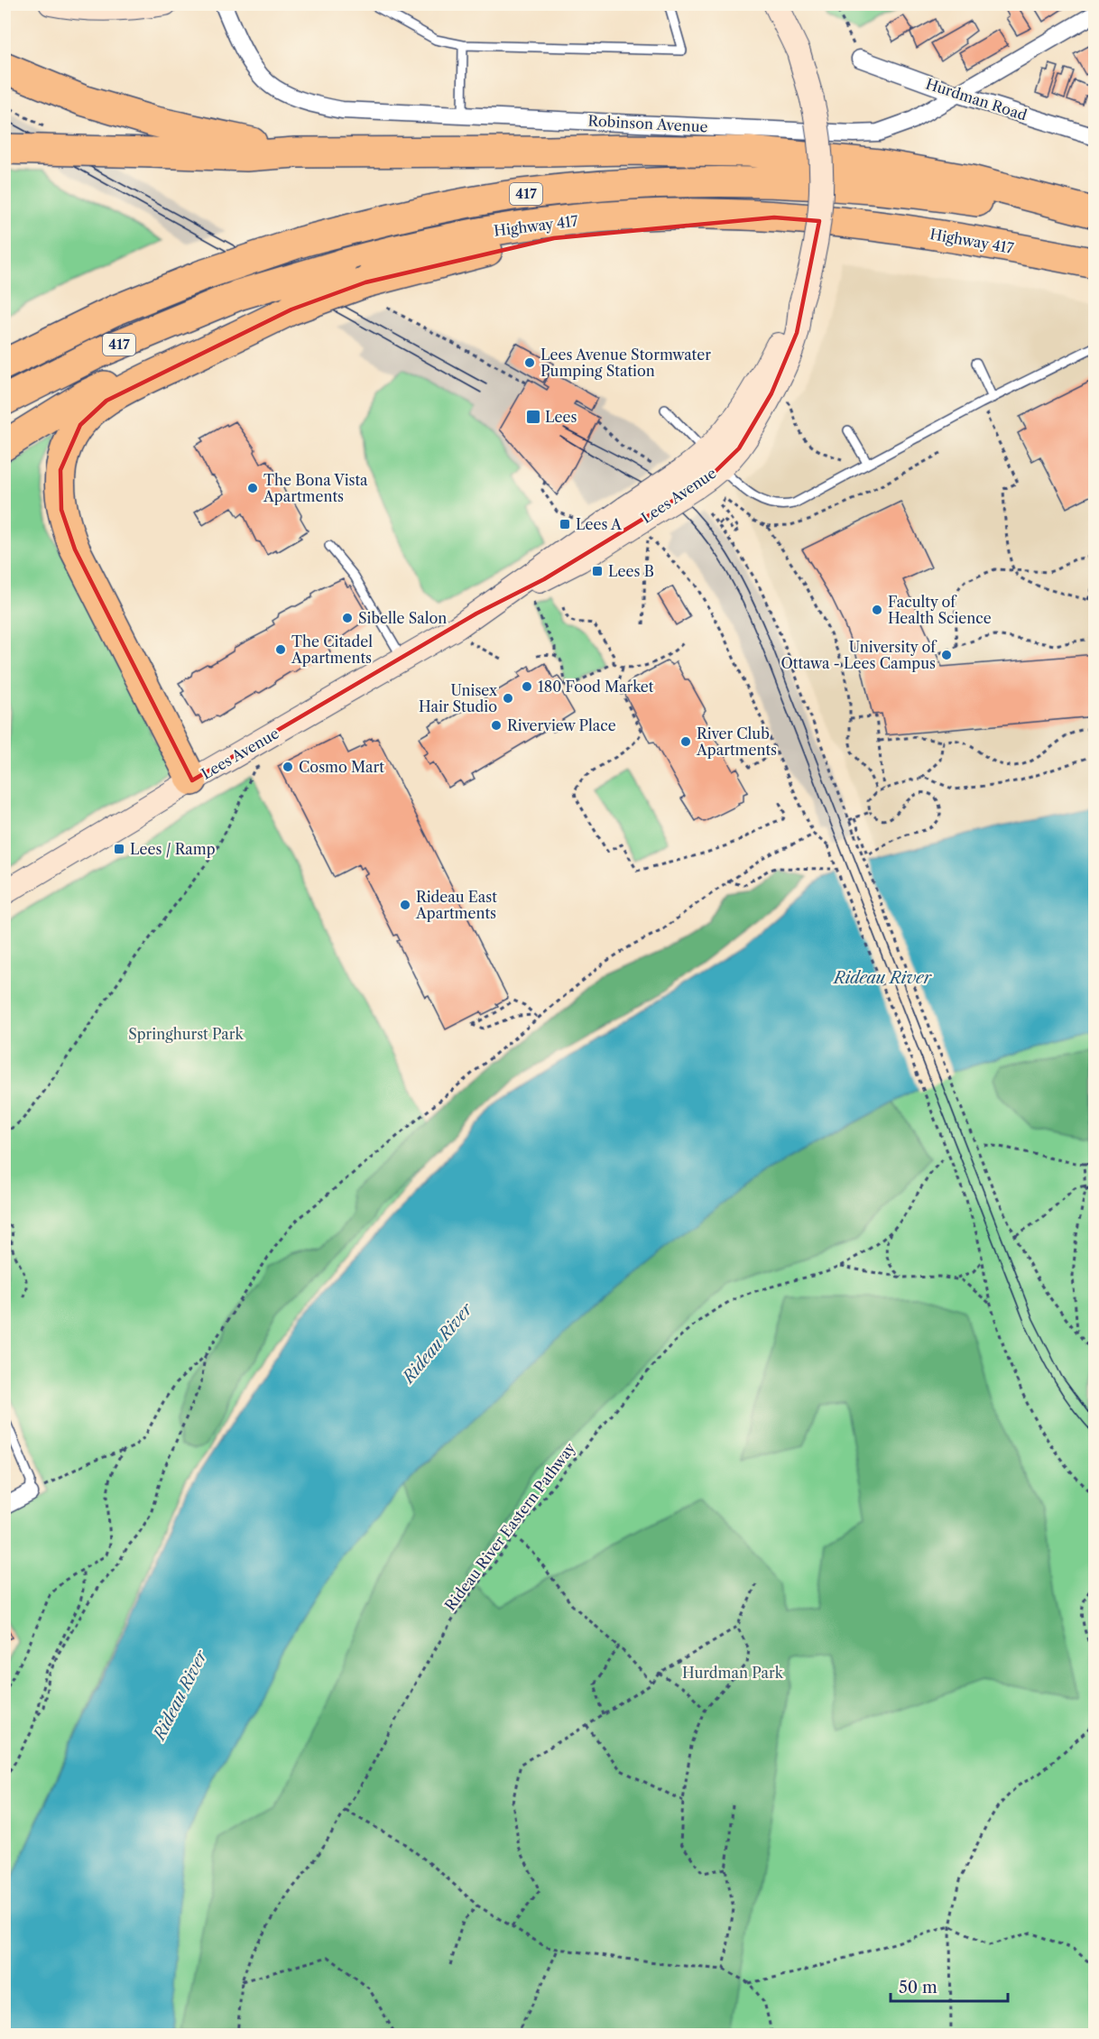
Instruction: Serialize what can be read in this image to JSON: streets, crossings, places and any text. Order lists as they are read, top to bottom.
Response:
{
  "streets": {
    "highway": ["417", "Highway 417"],
    "main road": ["Lees Avenue"],
    "street": ["Hurdman Road", "Robinson Avenue"],
    "path": ["Rideau River Eastern Pathway"]
  },
  "crossings": [
    ["Hurdman Road", "Robinson Avenue"]
  ],
  "water": ["Rideau River"],
  "parks": ["Springhurst Park", "Hurdman Park"],
  "places": {
    "other": [
      "Lees Avenue Stormwater Pumping Station",
      "The Bona Vista Apartments",
      "Faculty of Health Science",
      "Sibelle Salon",
      "The Citadel Apartments",
      "University of Ottawa - Lees Campus",
      "180 Food Market",
      "Unisex Hair Studio",
      "Riverview Place",
      "River Club Apartments",
      "Cosmo Mart",
      "Rideau East Apartments"
    ],
    "transit": [
      "Lees",
      "Lees A",
      "Lees B",
      "Lees / Ramp"
    ]
  },
  "scale_bar": "50 m"
}
